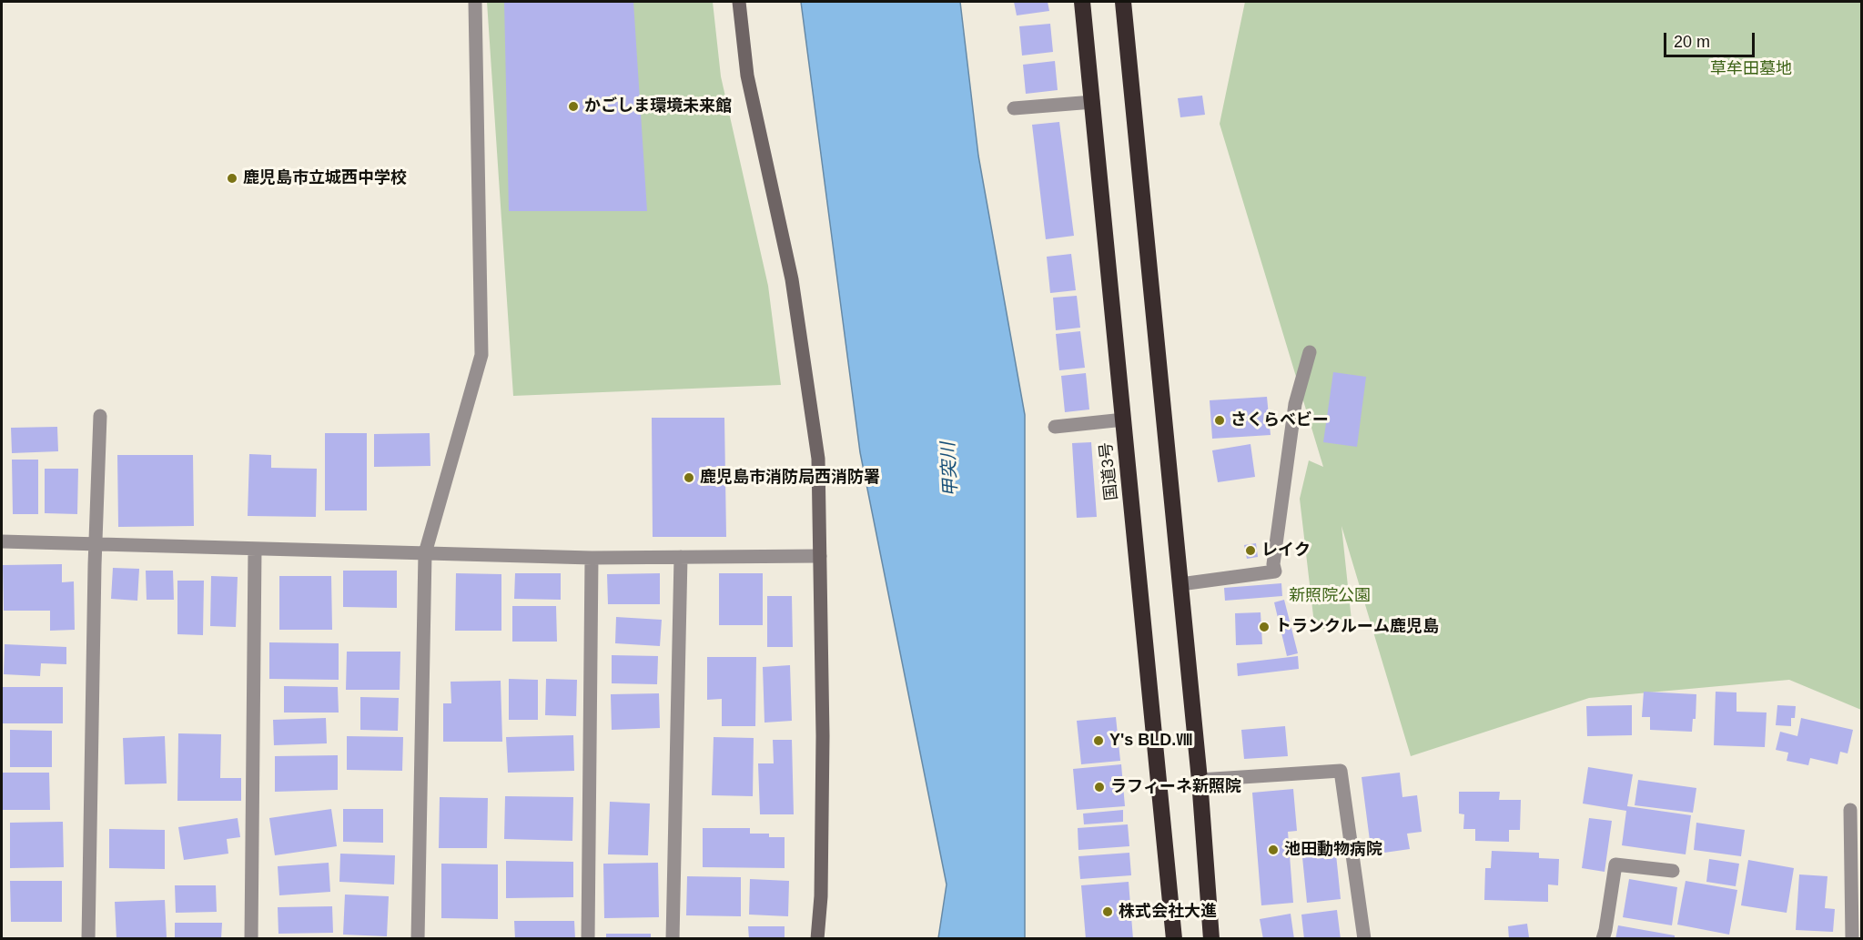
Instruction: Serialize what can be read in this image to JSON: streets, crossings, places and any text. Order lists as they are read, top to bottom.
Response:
{
  "streets": {
    "highway": ["国道3号"]
  },
  "water": ["甲突川"],
  "parks": ["草牟田墓地", "新照院公園"],
  "places": [
    "かごしま環境未来館",
    "鹿児島市立城西中学校",
    "さくらベビー",
    "鹿児島市消防局西消防署",
    "レイク",
    "トランクルーム鹿児島",
    "Y's BLD.Ⅷ",
    "ラフィーネ新照院",
    "池田動物病院",
    "株式会社大進"
  ],
  "scale_bar": "20 m"
}
